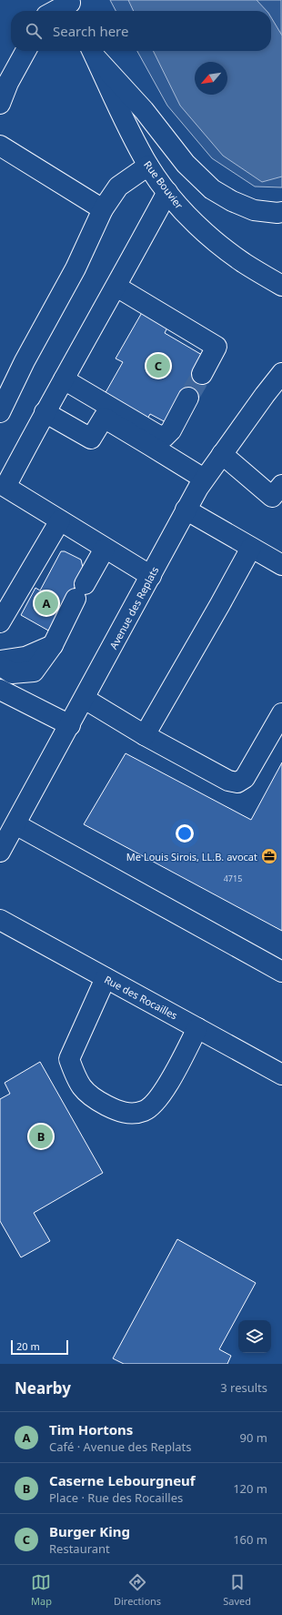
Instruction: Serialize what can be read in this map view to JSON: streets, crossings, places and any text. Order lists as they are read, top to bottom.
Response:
{
  "streets": {
    "main road": ["Rue Bouvier", "Avenue des Replats", "Rue des Rocailles"]
  },
  "places": {
    "office": ["Me Louis Sirois, LL.B. avocat"]
  },
  "house_numbers": ["4715"],
  "scale_bar": "20 m",
  "north": "bottom left",
  "page": {
    "search": "Search here",
    "pins": ["C", "A", "B"],
    "scale": "20 m",
    "heading": ["Nearby", "3 results"],
    "list": [
      {
        "mark": "A",
        "name": "Tim Hortons",
        "note": "Café · Avenue des Replats",
        "value": "90 m"
      },
      {
        "mark": "B",
        "name": "Caserne Lebourgneuf",
        "note": "Place · Rue des Rocailles",
        "value": "120 m"
      },
      {
        "mark": "C",
        "name": "Burger King",
        "note": "Restaurant",
        "value": "160 m"
      }
    ],
    "nav": ["Map", "Directions", "Saved"]
  }
}
